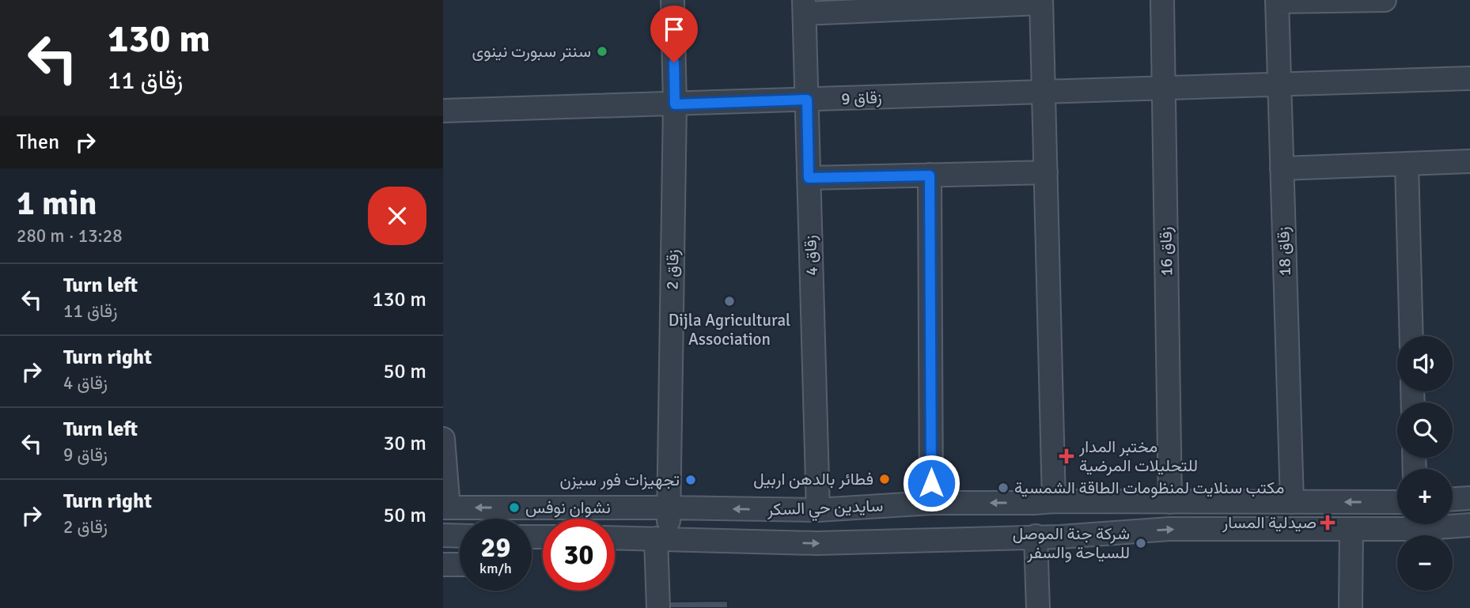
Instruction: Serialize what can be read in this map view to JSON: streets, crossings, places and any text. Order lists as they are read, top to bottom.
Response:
{
  "streets": {
    "street": [
      "زقاق 9",
      "زقاق 16",
      "زقاق 18",
      "زقاق 4",
      "زقاق 2",
      "سايدين حي السكر"
    ]
  },
  "crossings": [
    ["زقاق 9", "زقاق 16"],
    ["زقاق 9", "زقاق 18"],
    ["زقاق 9", "زقاق 4"],
    ["زقاق 9", "زقاق 2"],
    ["زقاق 16", "سايدين حي السكر"],
    ["زقاق 18", "سايدين حي السكر"],
    ["زقاق 4", "سايدين حي السكر"],
    ["زقاق 2", "سايدين حي السكر"]
  ],
  "places": {
    "other": [
      "سنتر سبورت نينوى",
      "Dijla Agricultural Association",
      "فطائر بالدهن اربيل",
      "تجهيزات فور سيزن",
      "مكتب سنلايت لمنظومات الطاقة الشمسية",
      "نشوان نوفس",
      "شركة جنة الموصل للسياحة والسفر"
    ],
    "health": ["مختبر المدار للتحليلات المرضية", "صيدلية المسار"]
  },
  "page": {
    "turn": ["130 m", "زقاق 11"],
    "then": "Then",
    "heading": ["1 min", "280 m · 13:28"],
    "list": [
      {
        "name": "Turn left",
        "note": "زقاق 11",
        "value": "130 m"
      },
      {
        "name": "Turn right",
        "note": "زقاق 4",
        "value": "50 m"
      },
      {
        "name": "Turn left",
        "note": "زقاق 9",
        "value": "30 m"
      },
      {
        "name": "Turn right",
        "note": "زقاق 2",
        "value": "50 m"
      }
    ],
    "map_buttons": ["+", "−"],
    "speed": "29 km/h",
    "limit": "30"
  }
}
